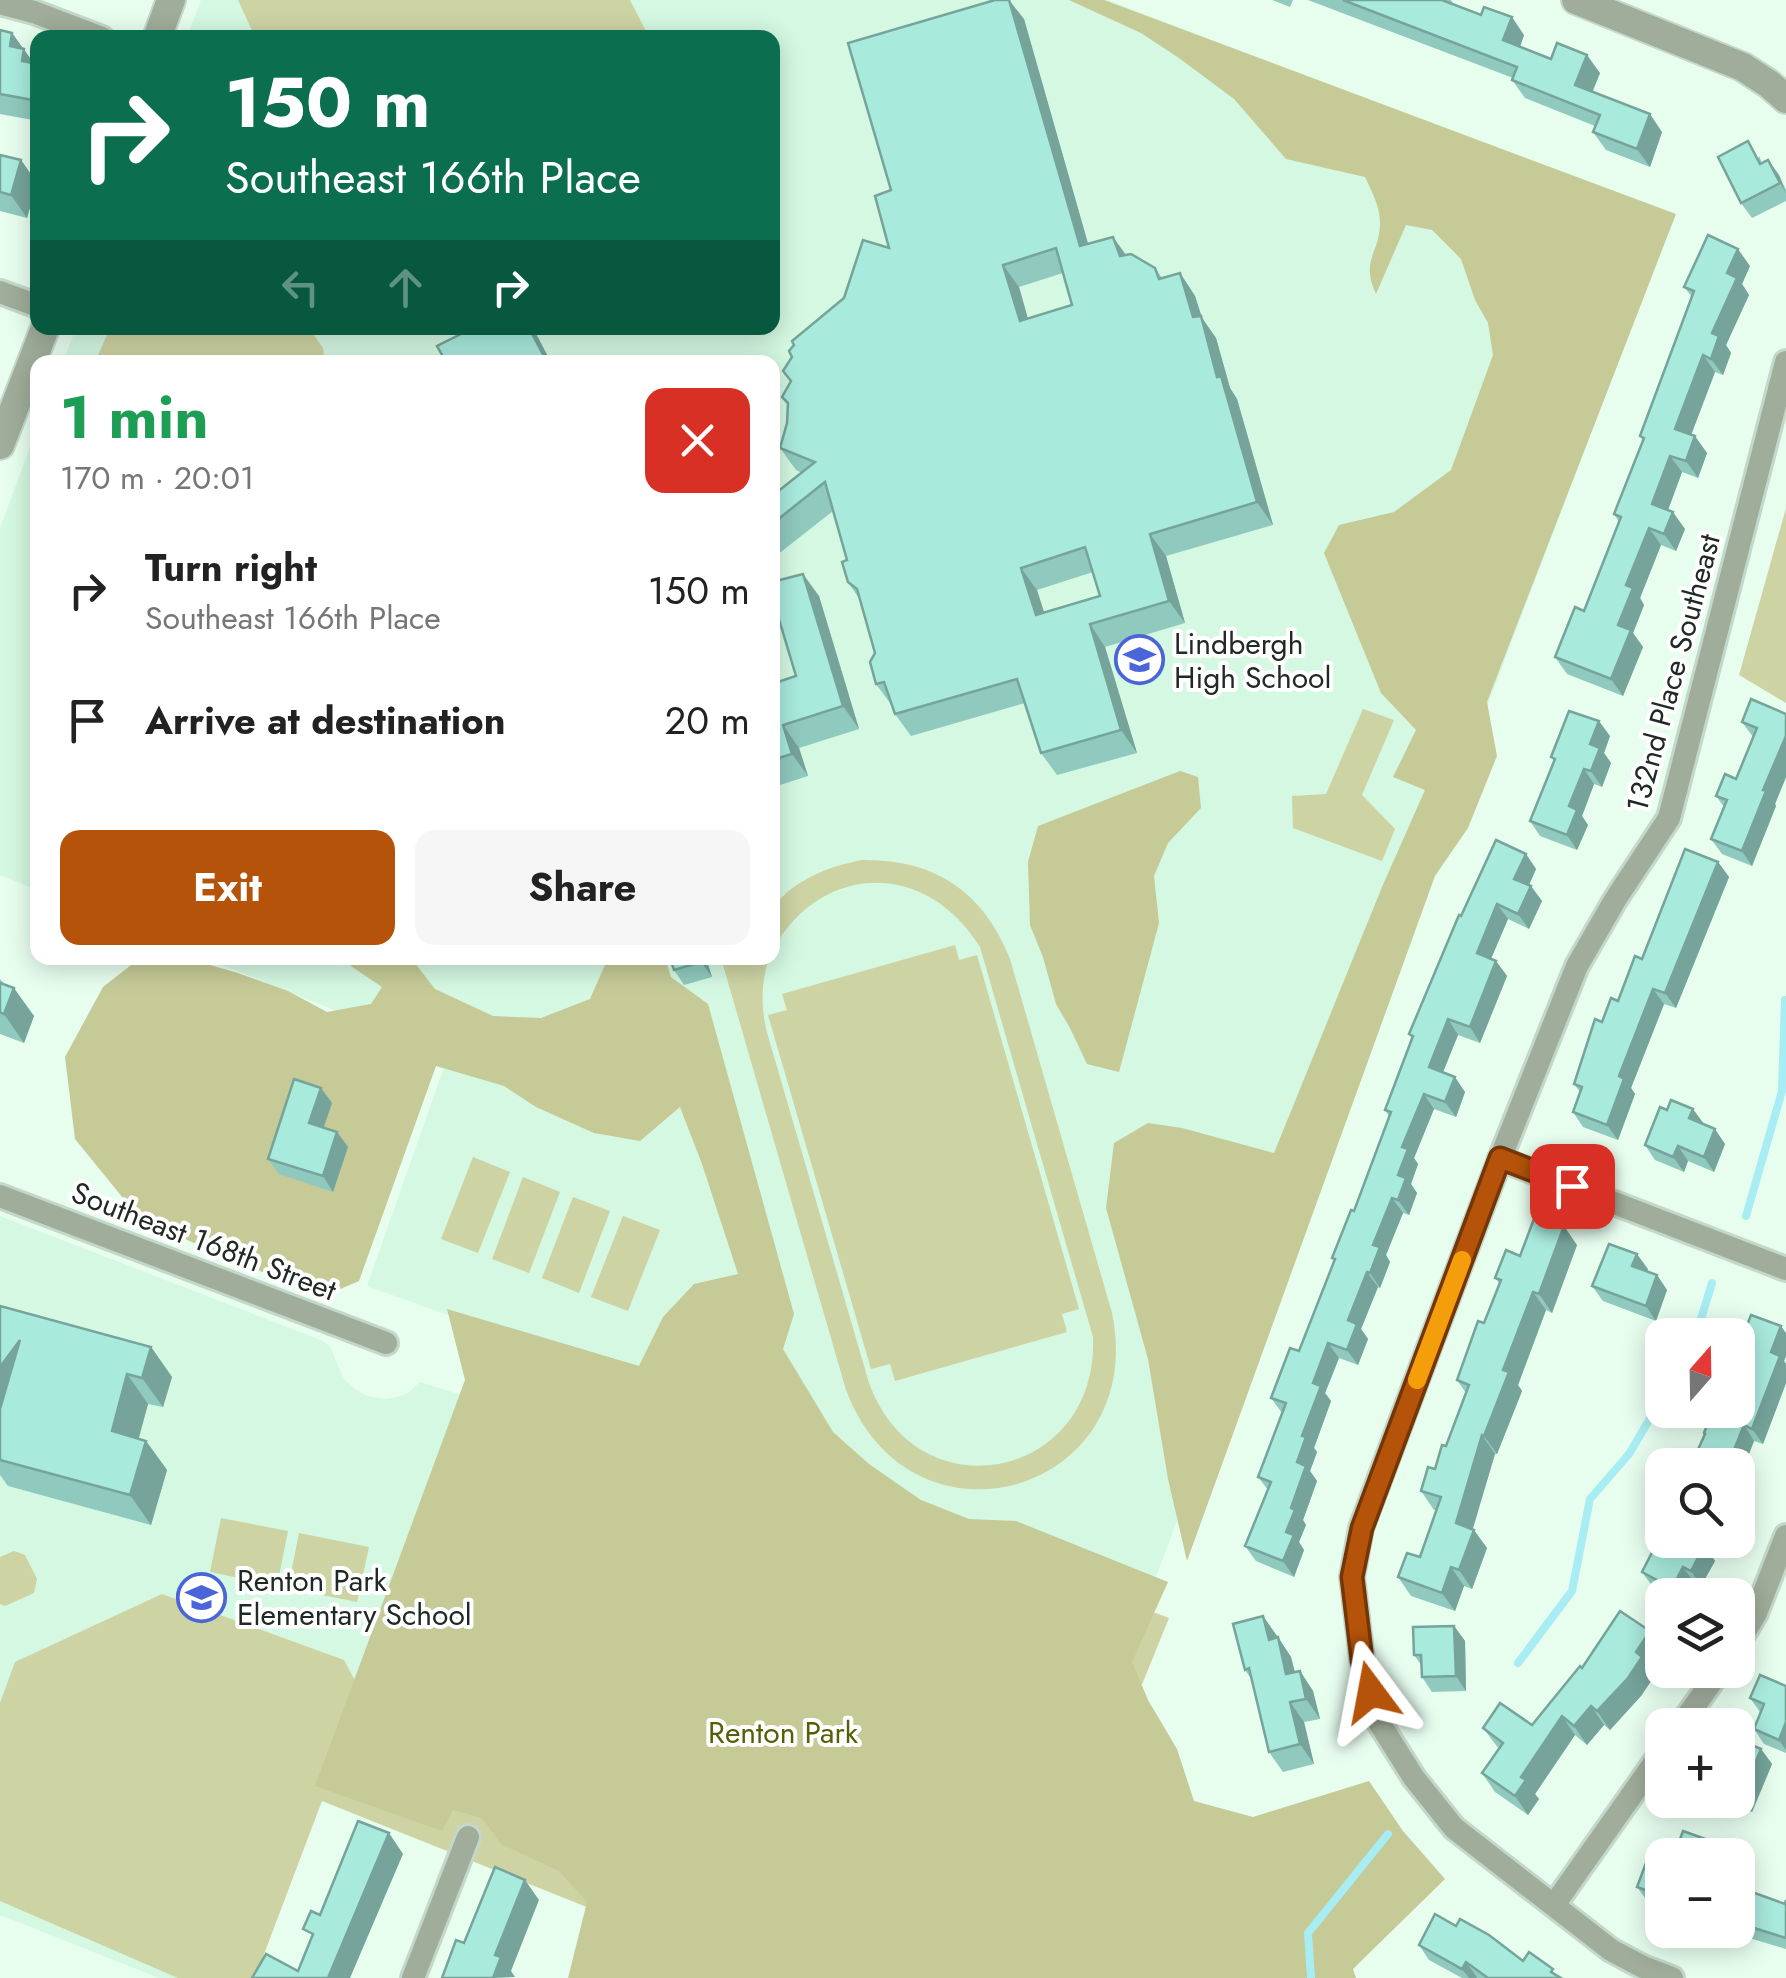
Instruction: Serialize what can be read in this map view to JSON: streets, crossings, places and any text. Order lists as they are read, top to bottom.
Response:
{
  "streets": {
    "street": ["132nd Place Southeast", "Southeast 168th Street"]
  },
  "parks": ["Renton Park"],
  "places": {
    "school or university": ["Lindbergh High School", "Renton Park Elementary School"]
  },
  "north": "top",
  "page": {
    "turn": ["150 m", "Southeast 166th Place"],
    "heading": ["1 min", "170 m · 20:01"],
    "list": [
      {
        "name": "Turn right",
        "note": "Southeast 166th Place",
        "value": "150 m"
      },
      {
        "name": "Arrive at destination",
        "value": "20 m"
      }
    ],
    "buttons": ["Exit", "Share"],
    "map_buttons": ["+", "−"]
  }
}
